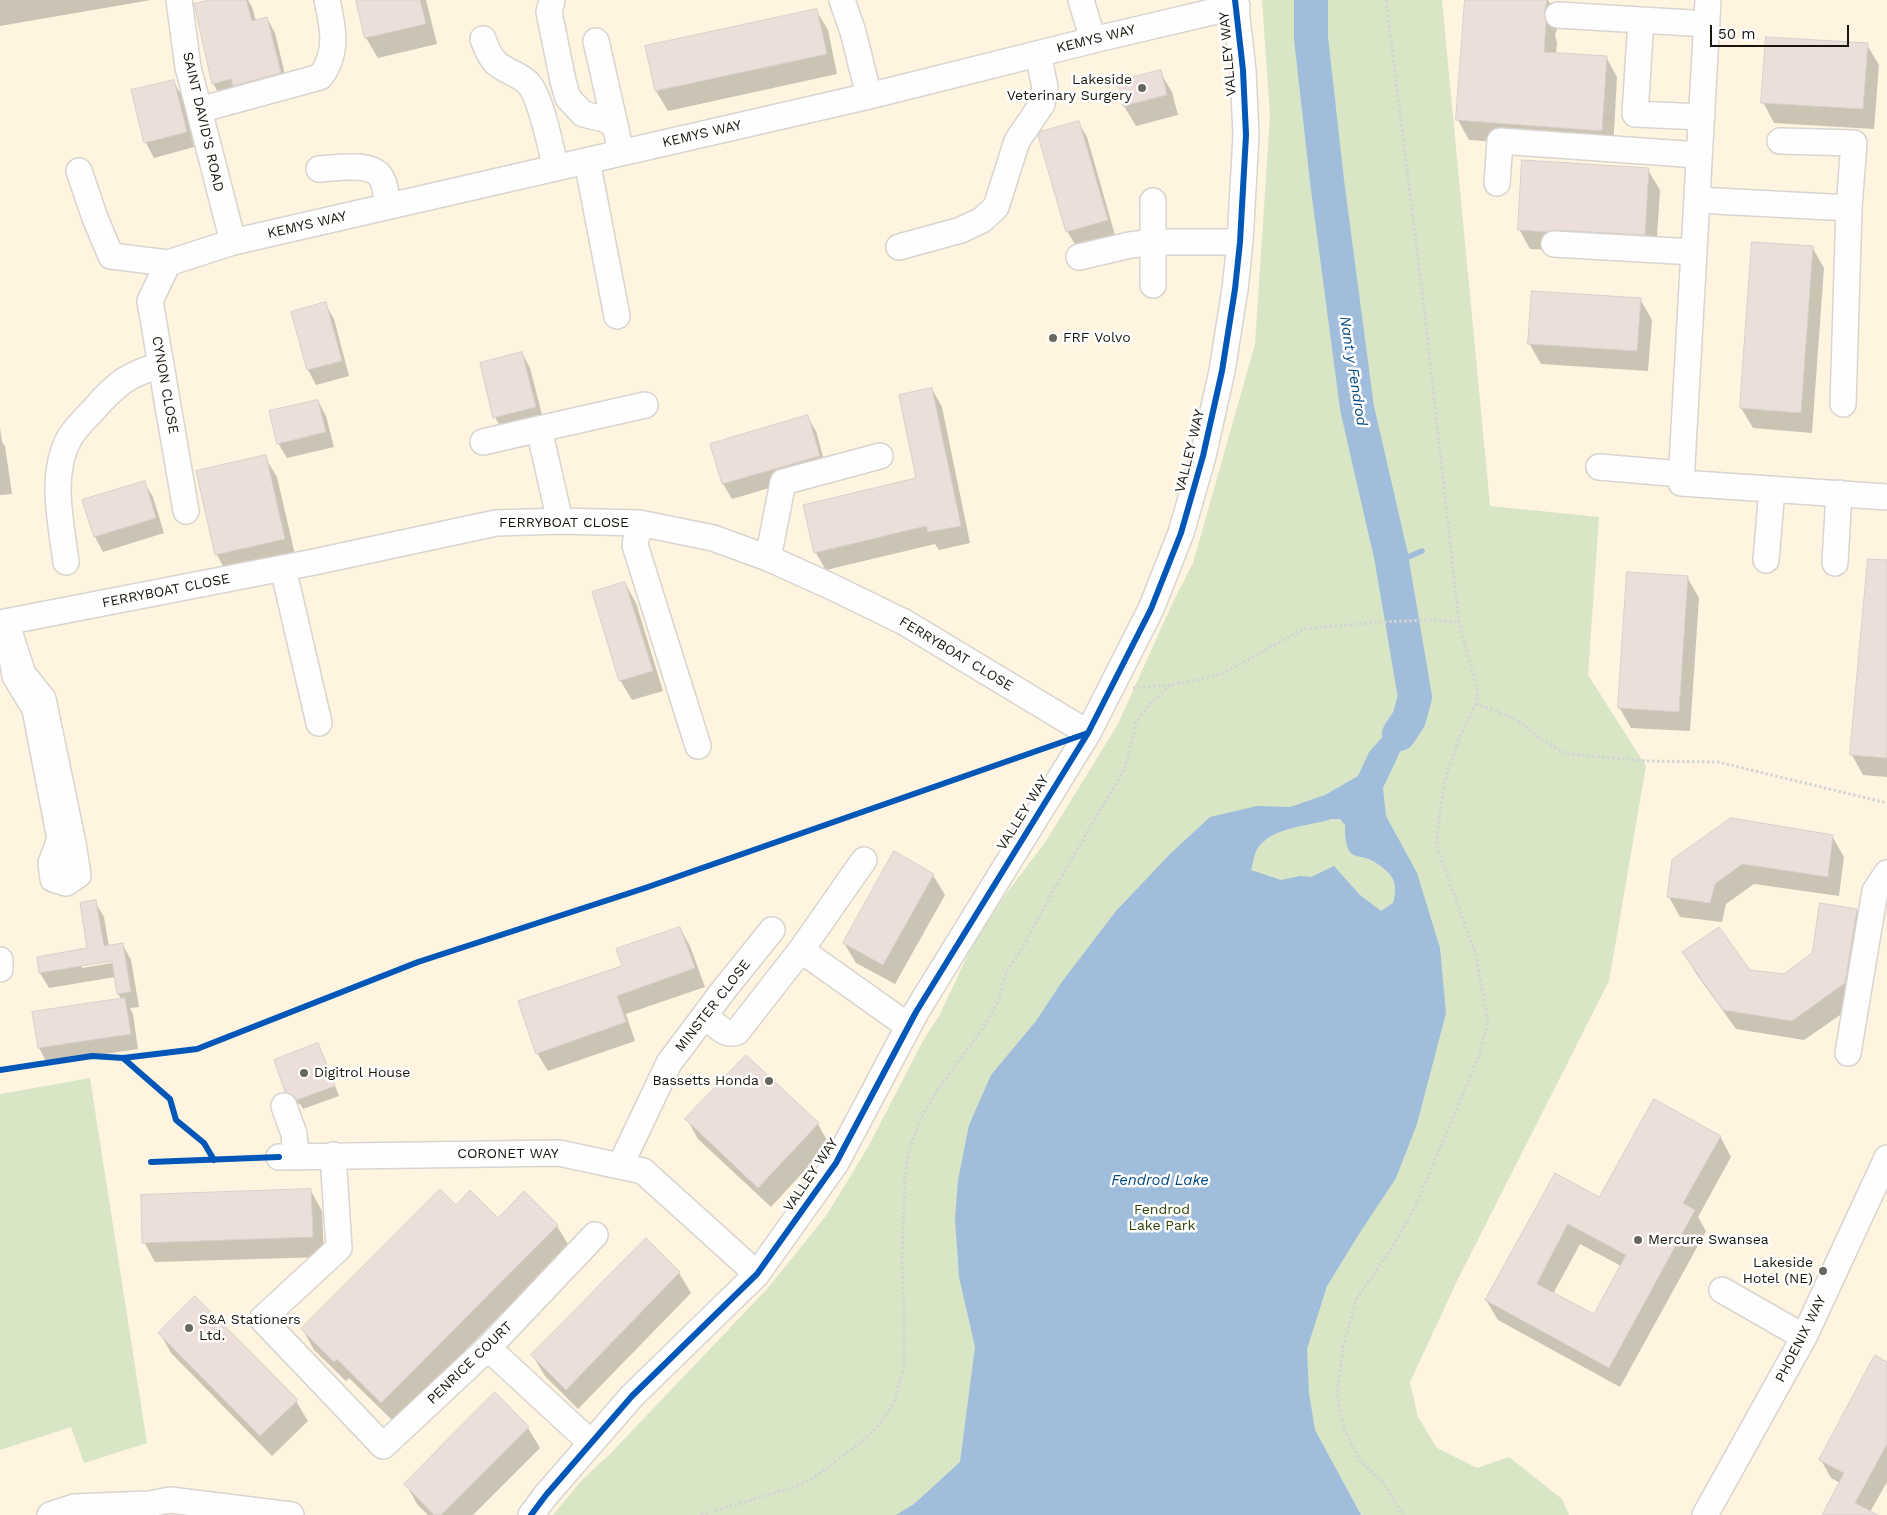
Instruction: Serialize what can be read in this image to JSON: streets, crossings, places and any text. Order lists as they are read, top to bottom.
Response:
{
  "streets": {
    "street": [
      "KEMYS WAY",
      "VALLEY WAY",
      "SAINT DAVID'S ROAD",
      "CYNON CLOSE",
      "FERRYBOAT CLOSE",
      "MINSTER CLOSE",
      "CORONET WAY",
      "PHOENIX WAY",
      "PENRICE COURT"
    ]
  },
  "crossings": [
    ["KEMYS WAY", "VALLEY WAY"],
    ["KEMYS WAY", "SAINT DAVID'S ROAD"],
    ["KEMYS WAY", "CYNON CLOSE"],
    ["VALLEY WAY", "FERRYBOAT CLOSE"],
    ["VALLEY WAY", "CORONET WAY"],
    ["MINSTER CLOSE", "CORONET WAY"],
    ["CORONET WAY", "PENRICE COURT"]
  ],
  "water": ["Nant y Fendrod", "Fendrod Lake"],
  "parks": ["Fendrod Lake Park"],
  "places": [
    "Lakeside Veterinary Surgery",
    "FRF Volvo",
    "Digitrol House",
    "Bassetts Honda",
    "Mercure Swansea",
    "Lakeside Hotel (NE)",
    "S&A Stationers Ltd."
  ],
  "scale_bar": "50 m"
}
